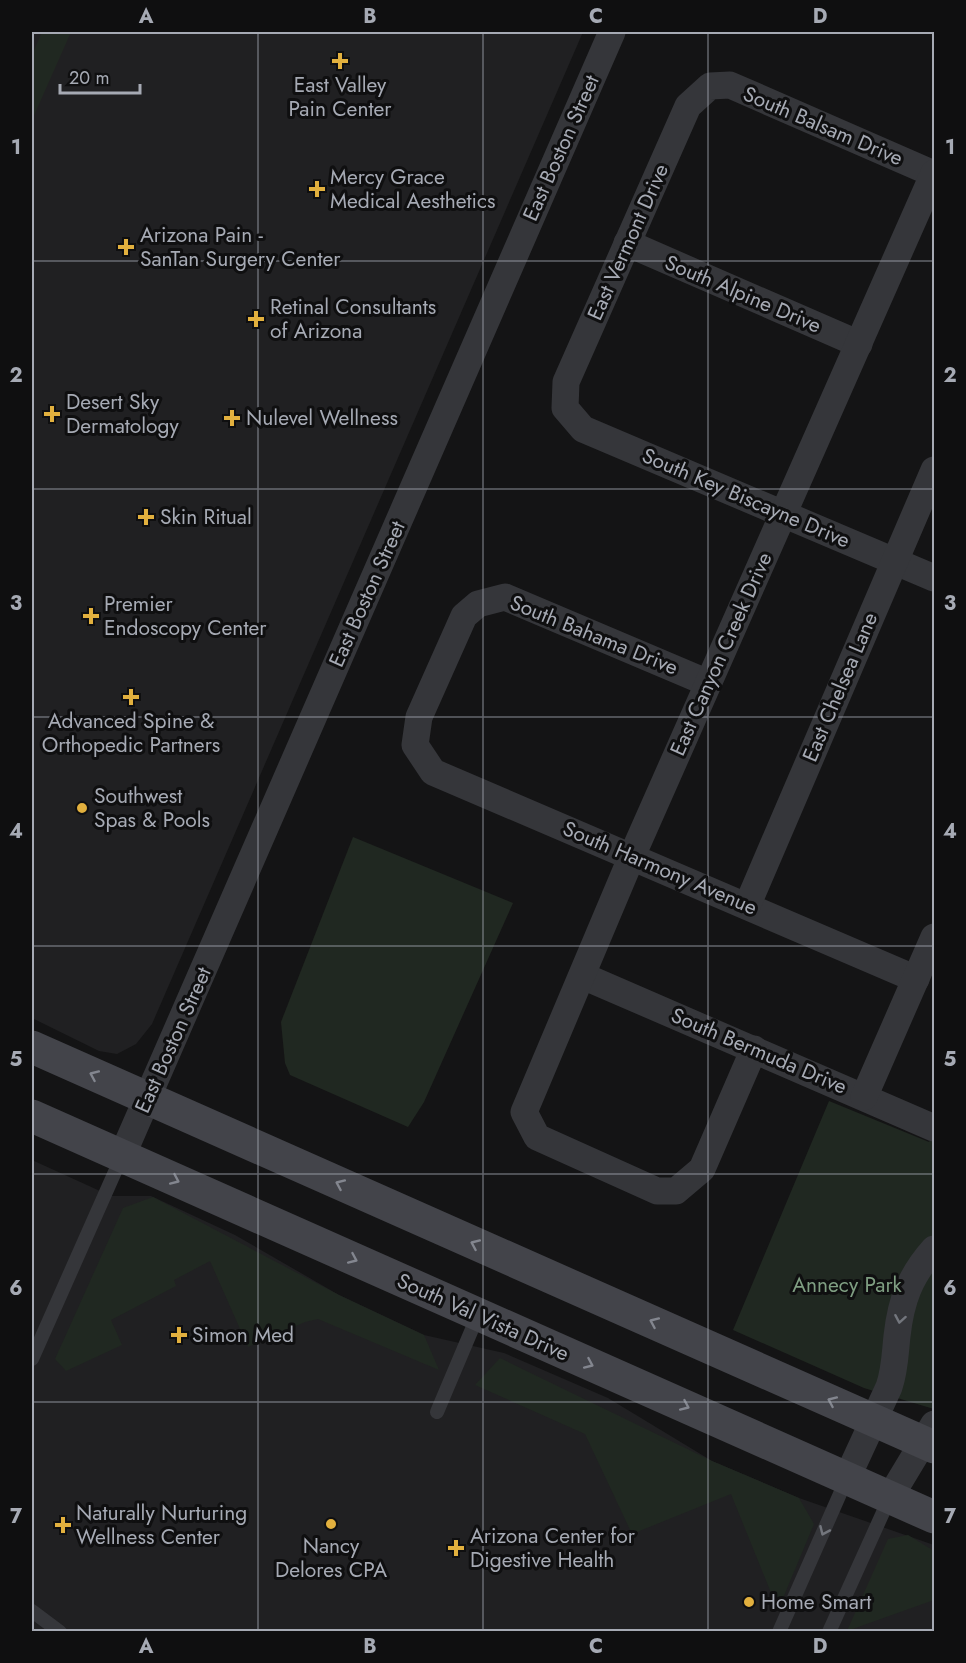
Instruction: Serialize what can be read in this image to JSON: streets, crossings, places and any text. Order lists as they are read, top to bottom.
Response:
{
  "streets": {
    "main road": ["South Val Vista Drive"],
    "street": [
      "South Balsam Drive",
      "East Boston Street",
      "East Vermont Drive",
      "South Alpine Drive",
      "South Key Biscayne Drive",
      "South Bahama Drive",
      "East Canyon Creek Drive",
      "East Chelsea Lane",
      "South Harmony Avenue",
      "South Bermuda Drive"
    ]
  },
  "crossings": [
    ["South Balsam Drive", "East Vermont Drive"],
    ["South Balsam Drive", "East Canyon Creek Drive"],
    ["East Boston Street", "South Val Vista Drive"],
    ["East Vermont Drive", "South Alpine Drive"],
    ["East Vermont Drive", "South Key Biscayne Drive"],
    ["South Alpine Drive", "East Canyon Creek Drive"],
    ["South Key Biscayne Drive", "East Canyon Creek Drive"],
    ["South Key Biscayne Drive", "East Chelsea Lane"],
    ["South Bahama Drive", "East Canyon Creek Drive"],
    ["South Bahama Drive", "South Harmony Avenue"],
    ["East Canyon Creek Drive", "South Harmony Avenue"],
    ["East Canyon Creek Drive", "South Bermuda Drive"],
    ["East Chelsea Lane", "South Harmony Avenue"]
  ],
  "parks": ["Annecy Park"],
  "places": {
    "health": [
      "East Valley Pain Center",
      "Mercy Grace Medical Aesthetics",
      "Arizona Pain - SanTan Surgery Center",
      "Retinal Consultants of Arizona",
      "Desert Sky Dermatology",
      "Nulevel Wellness",
      "Skin Ritual",
      "Premier Endoscopy Center",
      "Advanced Spine & Orthopedic Partners",
      "Simon Med",
      "Naturally Nurturing Wellness Center",
      "Arizona Center for Digestive Health"
    ],
    "other": ["Southwest Spas & Pools", "Nancy Delores CPA", "Home Smart"]
  },
  "scale_bar": "20 m",
  "grid": {
    "columns": [
      "A",
      "B",
      "C",
      "D"
    ],
    "rows": [
      "1",
      "2",
      "3",
      "4",
      "5",
      "6",
      "7"
    ]
  }
}
